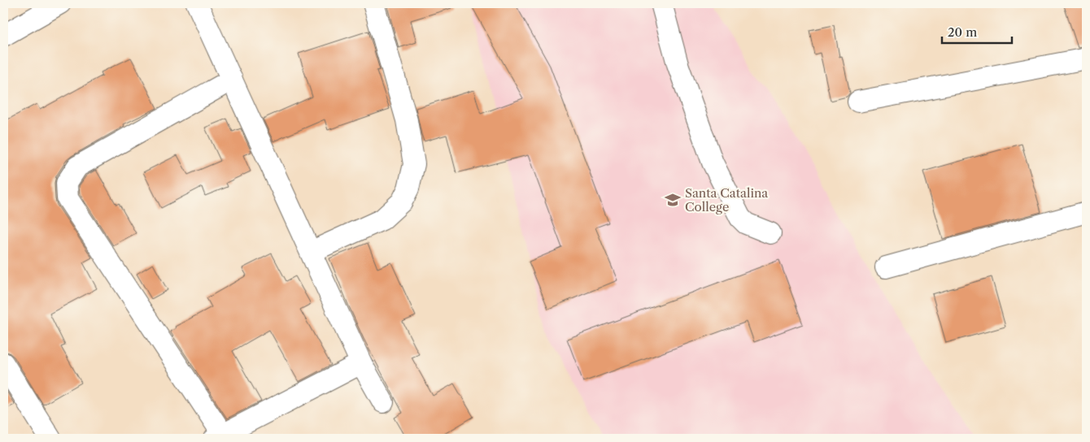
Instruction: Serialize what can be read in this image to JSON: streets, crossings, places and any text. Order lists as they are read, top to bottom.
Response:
{
  "places": {
    "school or university": ["Santa Catalina College"]
  },
  "scale_bar": "20 m"
}
